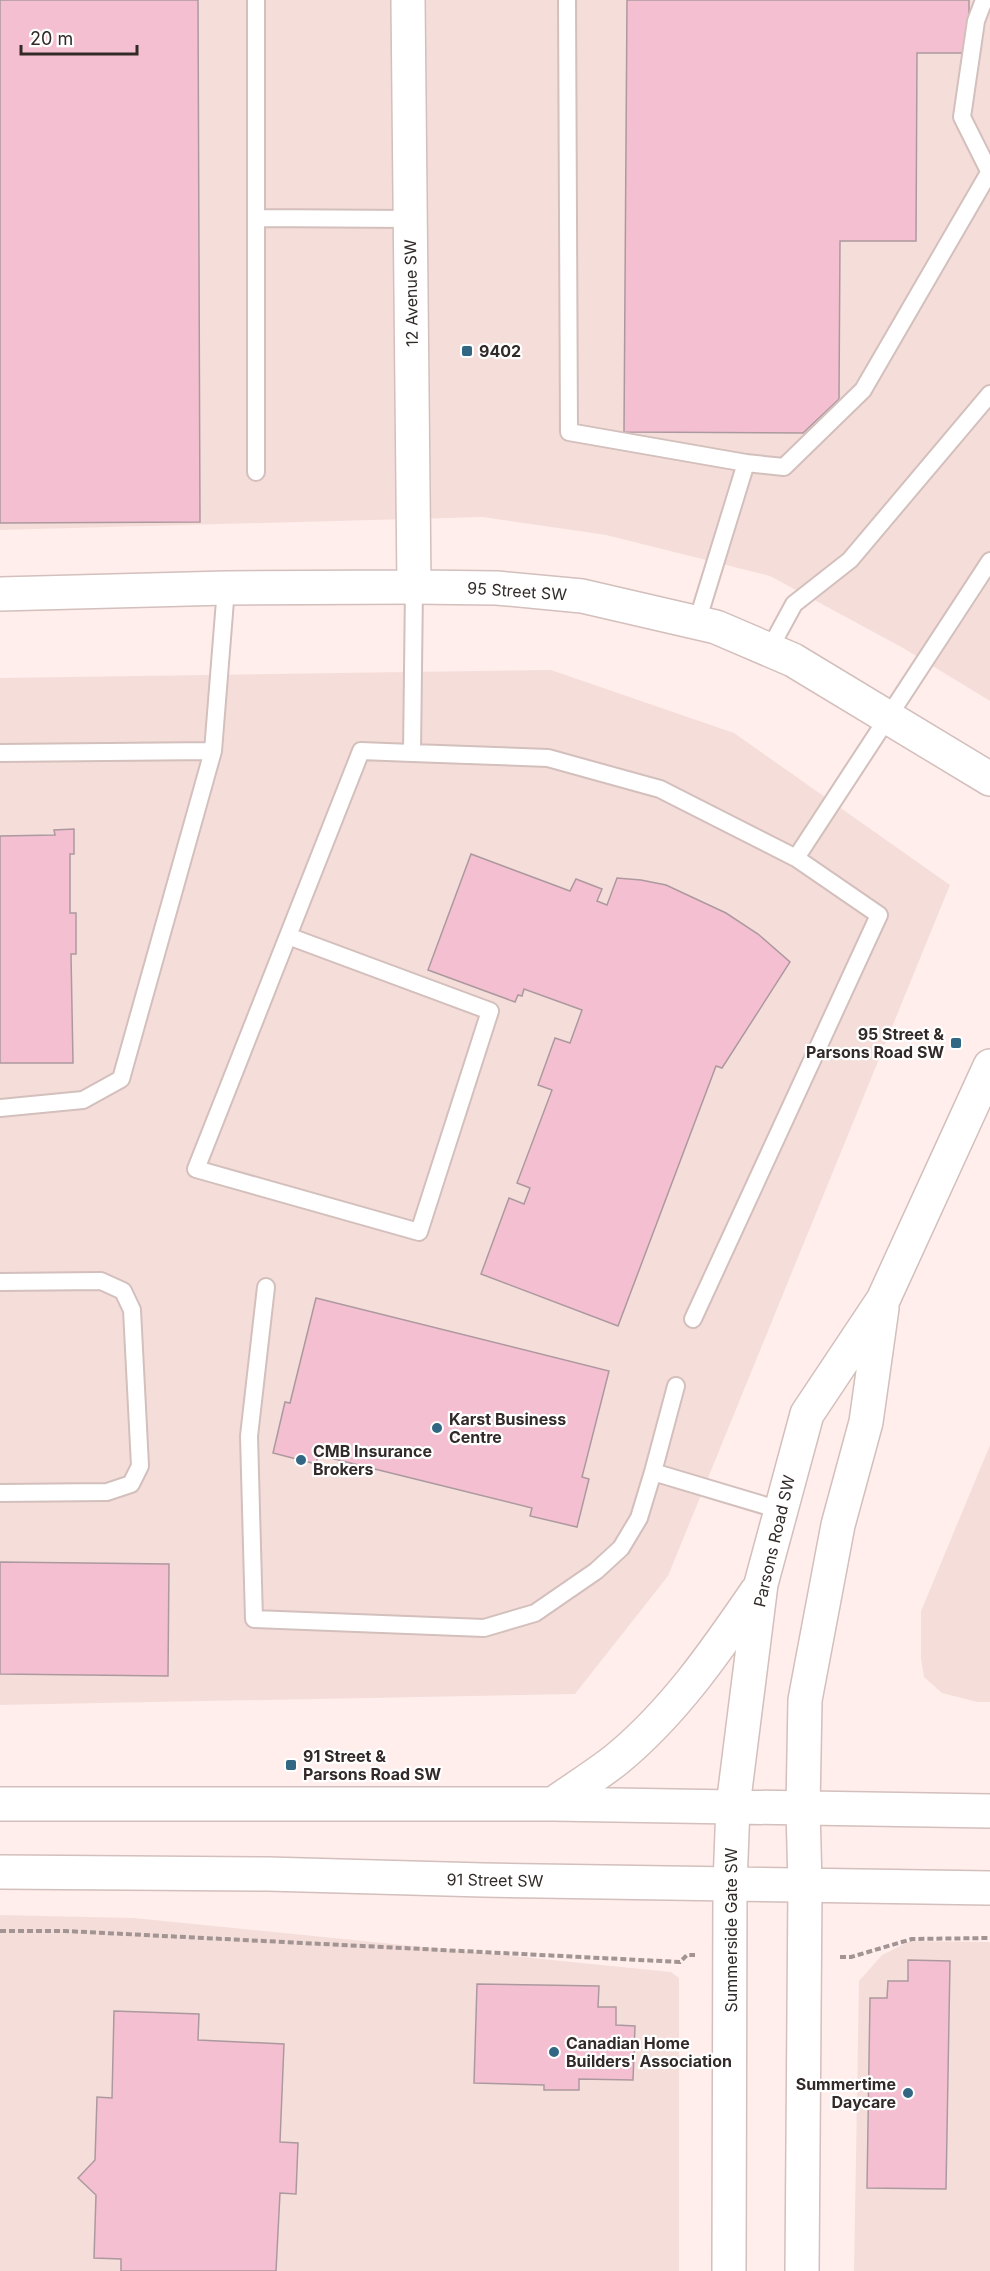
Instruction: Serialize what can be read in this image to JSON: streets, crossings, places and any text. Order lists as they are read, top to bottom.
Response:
{
  "streets": {
    "main road": [
      "12 Avenue SW",
      "95 Street SW",
      "Parsons Road SW",
      "91 Street SW",
      "Summerside Gate SW"
    ]
  },
  "crossings": [
    ["12 Avenue SW", "95 Street SW"],
    ["Parsons Road SW", "Summerside Gate SW"],
    ["91 Street SW", "Summerside Gate SW"]
  ],
  "places": {
    "transit": ["9402", "95 Street & Parsons Road SW", "91 Street & Parsons Road SW"],
    "other": [
      "Karst Business Centre",
      "CMB Insurance Brokers",
      "Canadian Home Builders' Association",
      "Summertime Daycare"
    ]
  },
  "scale_bar": "20 m"
}
